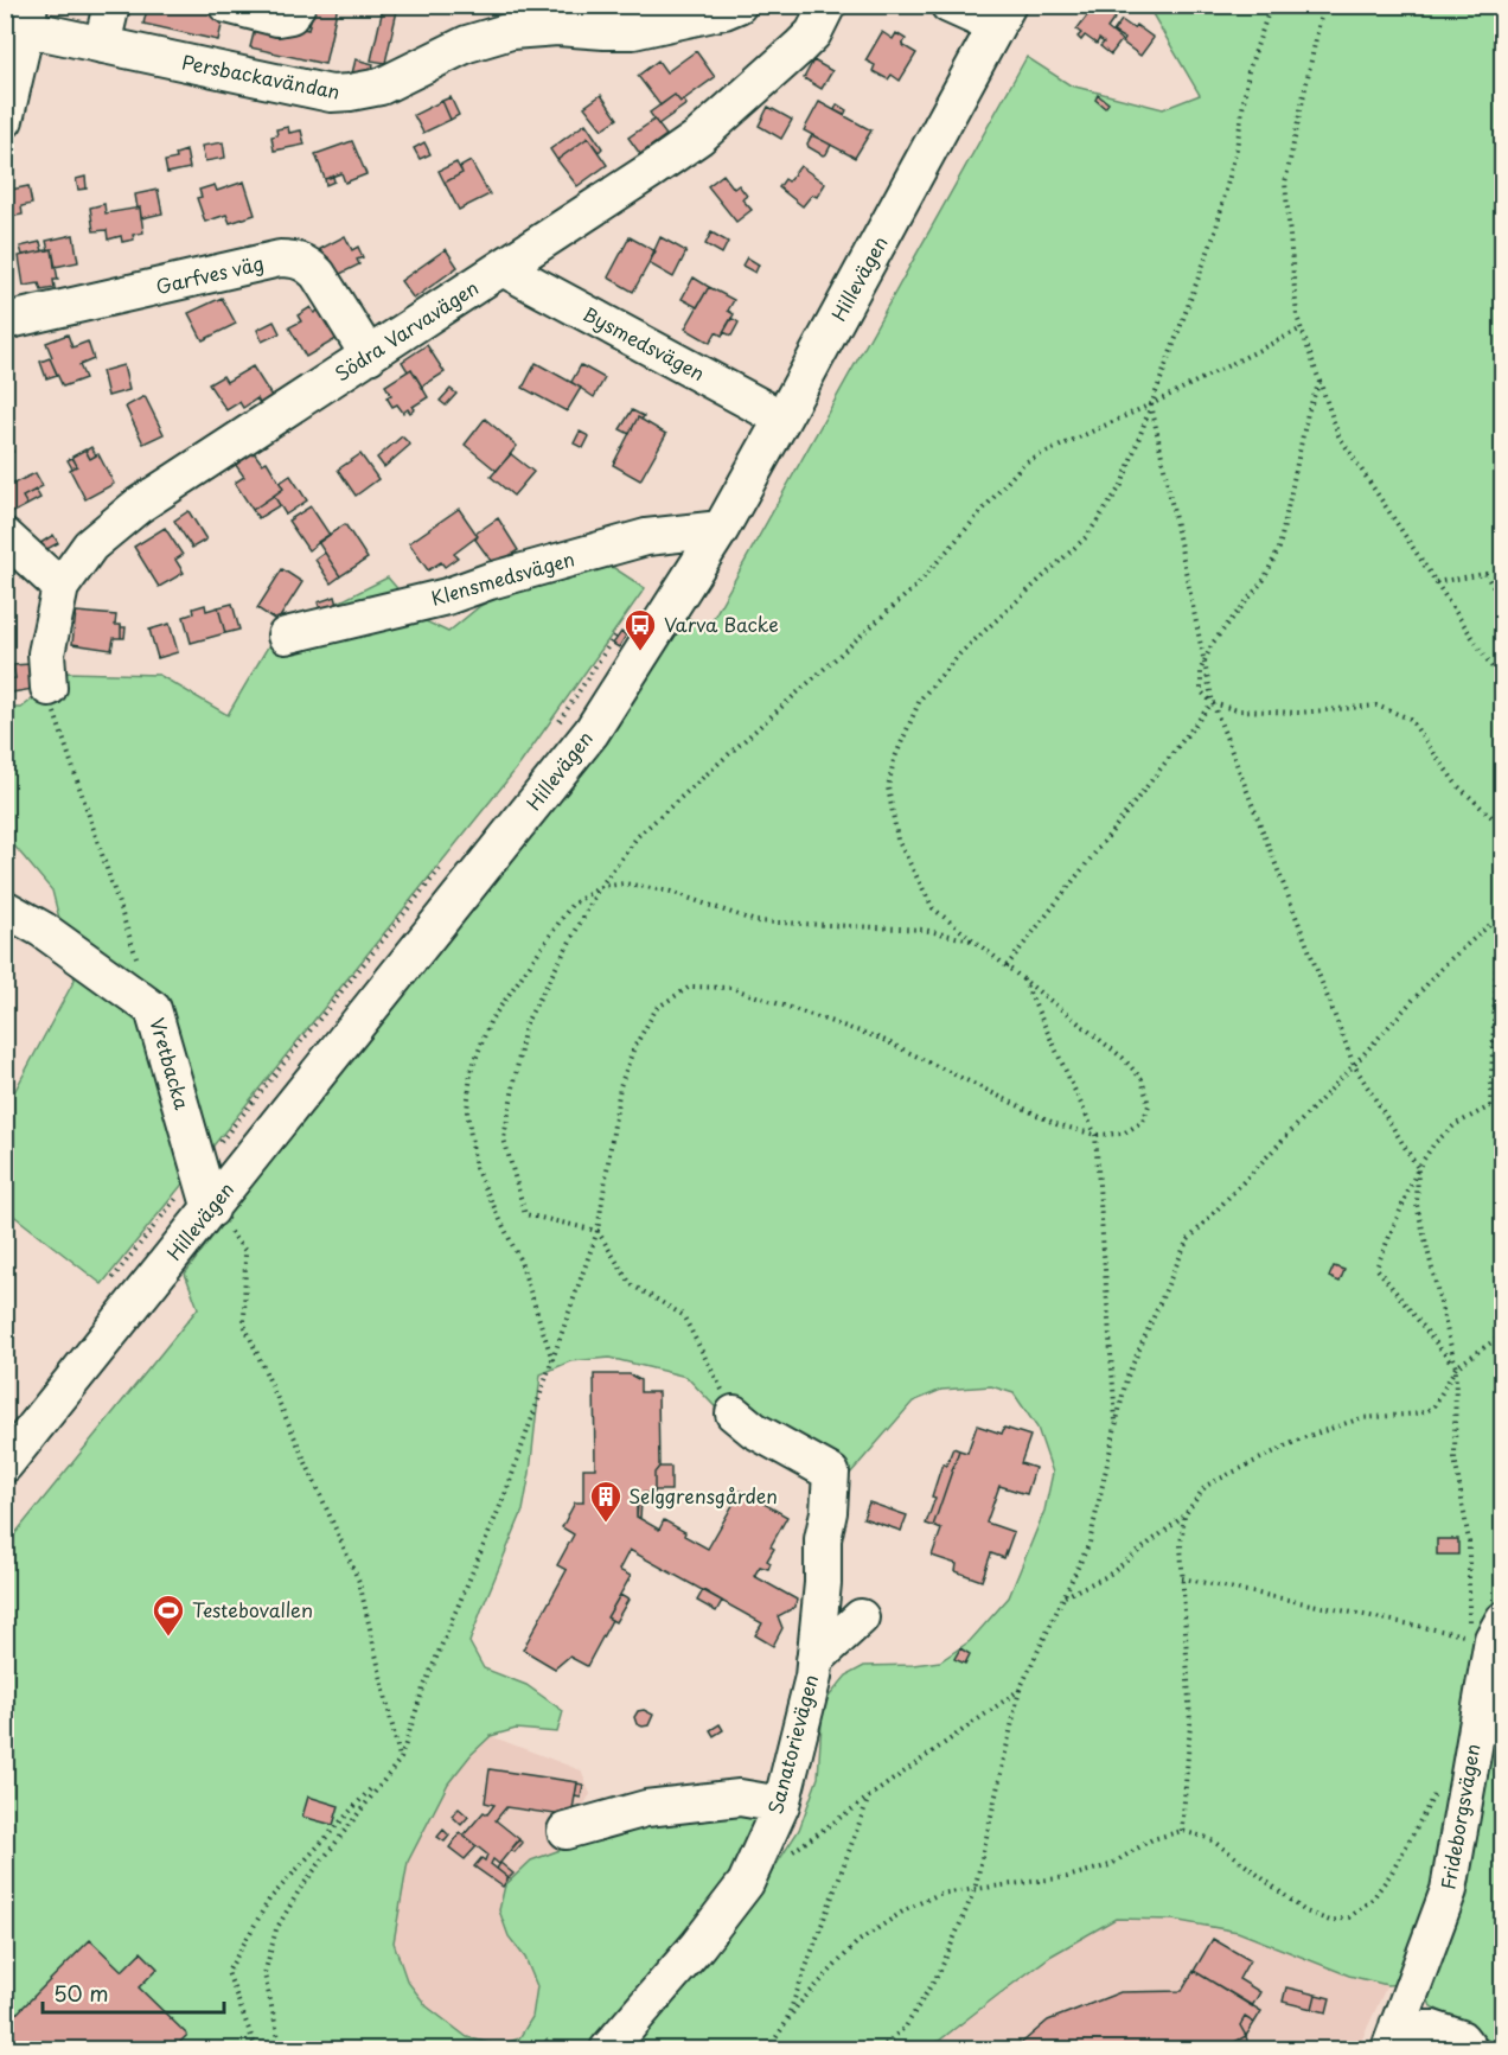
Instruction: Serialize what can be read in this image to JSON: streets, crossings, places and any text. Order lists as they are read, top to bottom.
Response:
{
  "streets": {
    "street": [
      "Persbackavändan",
      "Garfves väg",
      "Hillevägen",
      "Södra Varvavägen",
      "Bysmedsvägen",
      "Klensmedsvägen",
      "Vretbacka",
      "Sanatorievägen",
      "Frideborgsvägen"
    ]
  },
  "crossings": [
    ["Garfves väg", "Södra Varvavägen"],
    ["Hillevägen", "Bysmedsvägen"],
    ["Hillevägen", "Klensmedsvägen"],
    ["Hillevägen", "Vretbacka"],
    ["Södra Varvavägen", "Bysmedsvägen"]
  ],
  "places": {
    "bus stop": ["Varva Backe"],
    "building": ["Selggrensgården"],
    "sports": ["Testebovallen"]
  },
  "scale_bar": "50 m"
}
